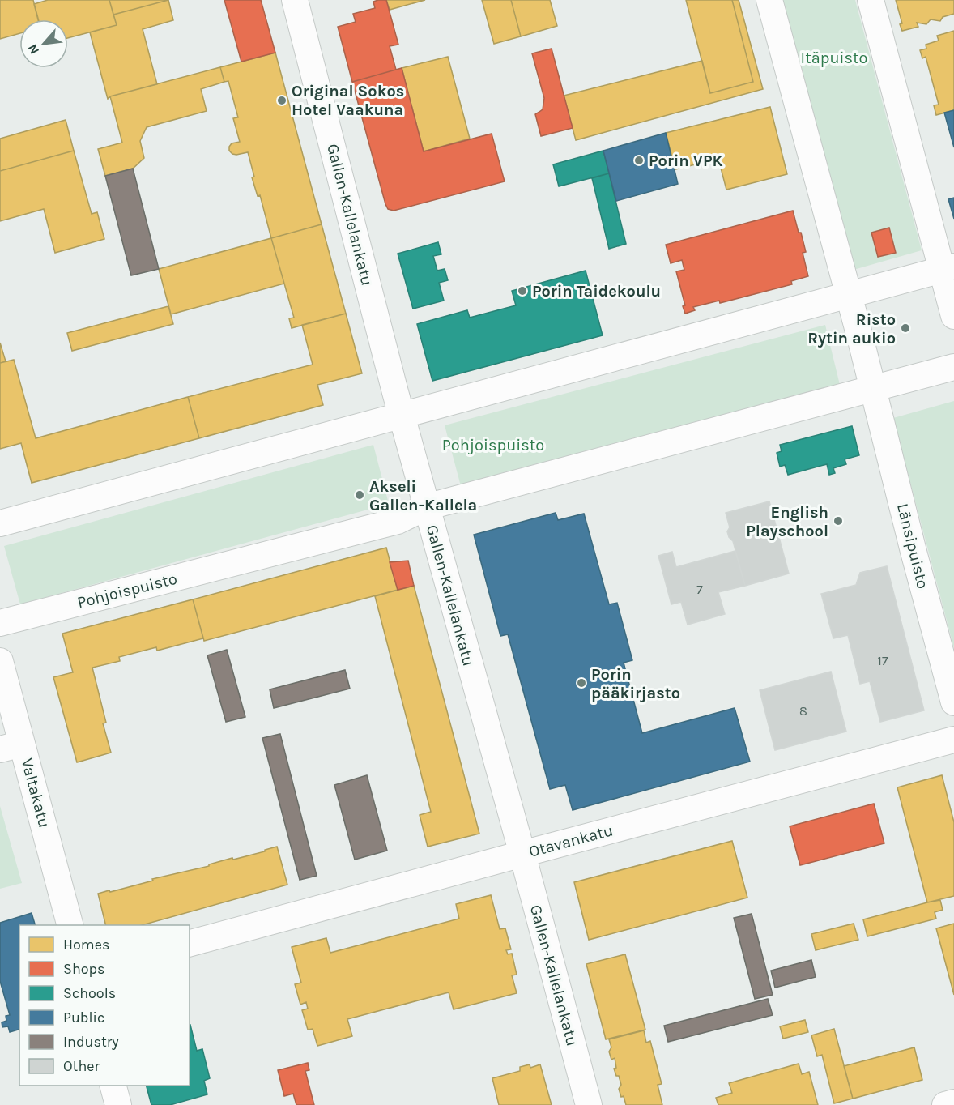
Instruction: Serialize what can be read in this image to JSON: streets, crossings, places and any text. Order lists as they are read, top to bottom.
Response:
{
  "streets": {
    "street": [
      "Gallen-Kallelankatu",
      "Länsipuisto",
      "Pohjoispuisto",
      "Valtakatu",
      "Otavankatu"
    ]
  },
  "crossings": [
    ["Gallen-Kallelankatu", "Pohjoispuisto"],
    ["Gallen-Kallelankatu", "Otavankatu"],
    ["Länsipuisto", "Pohjoispuisto"]
  ],
  "parks": ["Itäpuisto", "Pohjoispuisto"],
  "places": [
    "Original Sokos Hotel Vaakuna",
    "Porin VPK",
    "Porin Taidekoulu",
    "Risto Rytin aukio",
    "Akseli Gallen-Kallela",
    "English Playschool",
    "Porin pääkirjasto"
  ],
  "house_numbers": ["7", "17", "8"],
  "legend": [
    "Homes",
    "Shops",
    "Schools",
    "Public",
    "Industry",
    "Other"
  ],
  "north": "bottom left"
}
